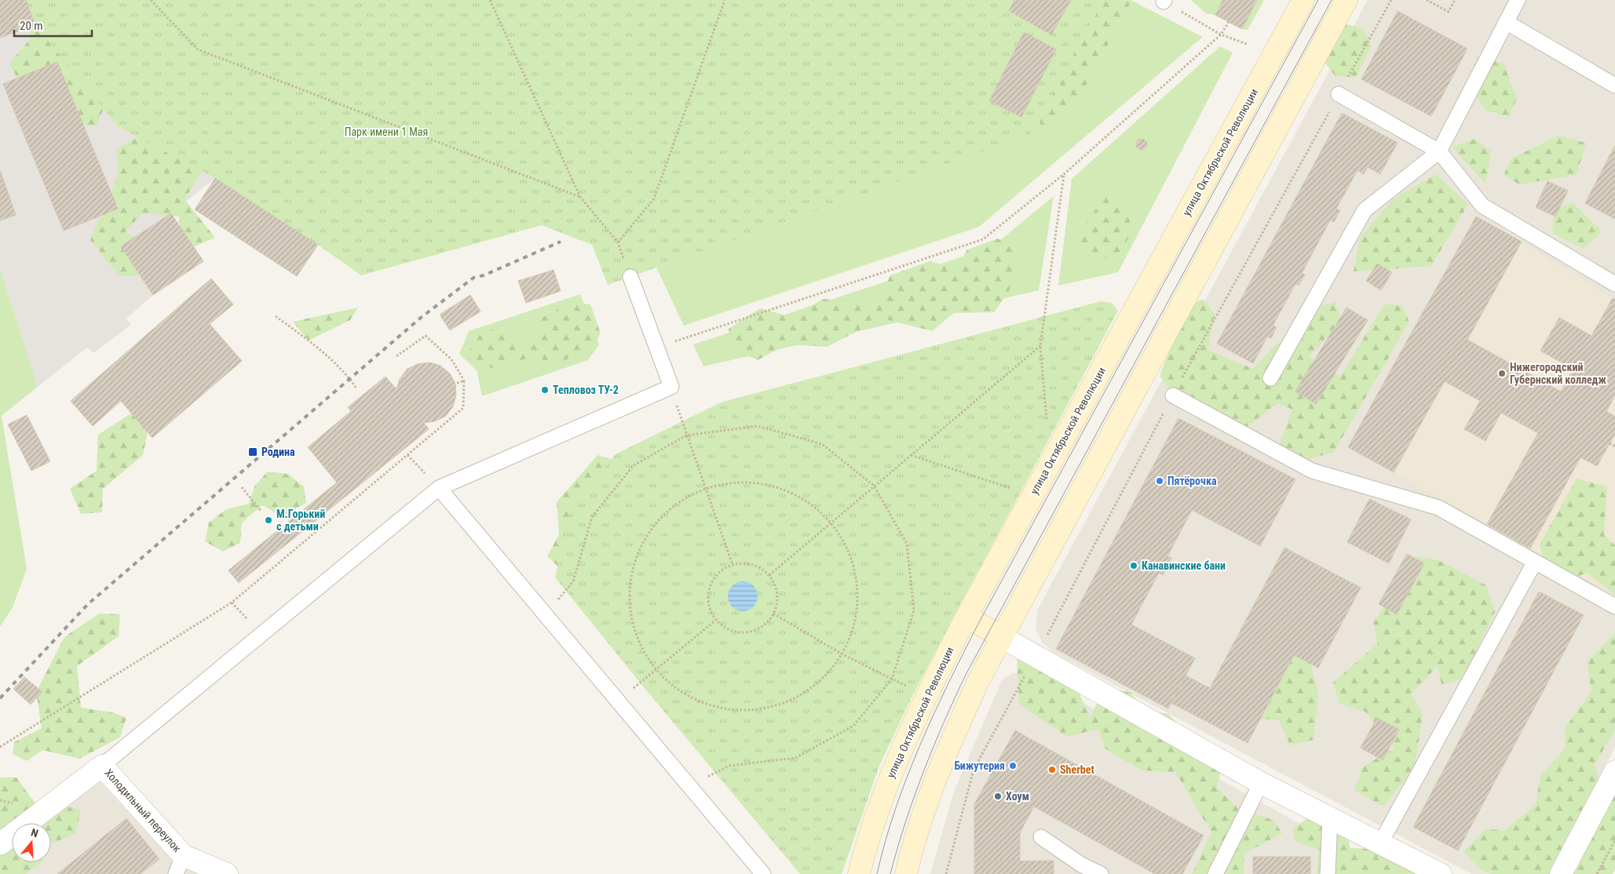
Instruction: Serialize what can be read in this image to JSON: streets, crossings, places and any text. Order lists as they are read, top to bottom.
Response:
{
  "streets": {
    "main road": ["улица Октябрьской Революции"],
    "street": ["Холодильный переулок"]
  },
  "parks": ["Парк имени 1 Мая"],
  "places": {
    "other": [
      "Нижегородский Губернский колледж",
      "Тепловоз ТУ-2",
      "Пятёрочка",
      "М.Горький с детьми",
      "Канавинские бани",
      "Бижутерия",
      "Sherbet",
      "Хоум"
    ],
    "transit": ["Родина"]
  },
  "scale_bar": "20 m",
  "north": "top"
}
